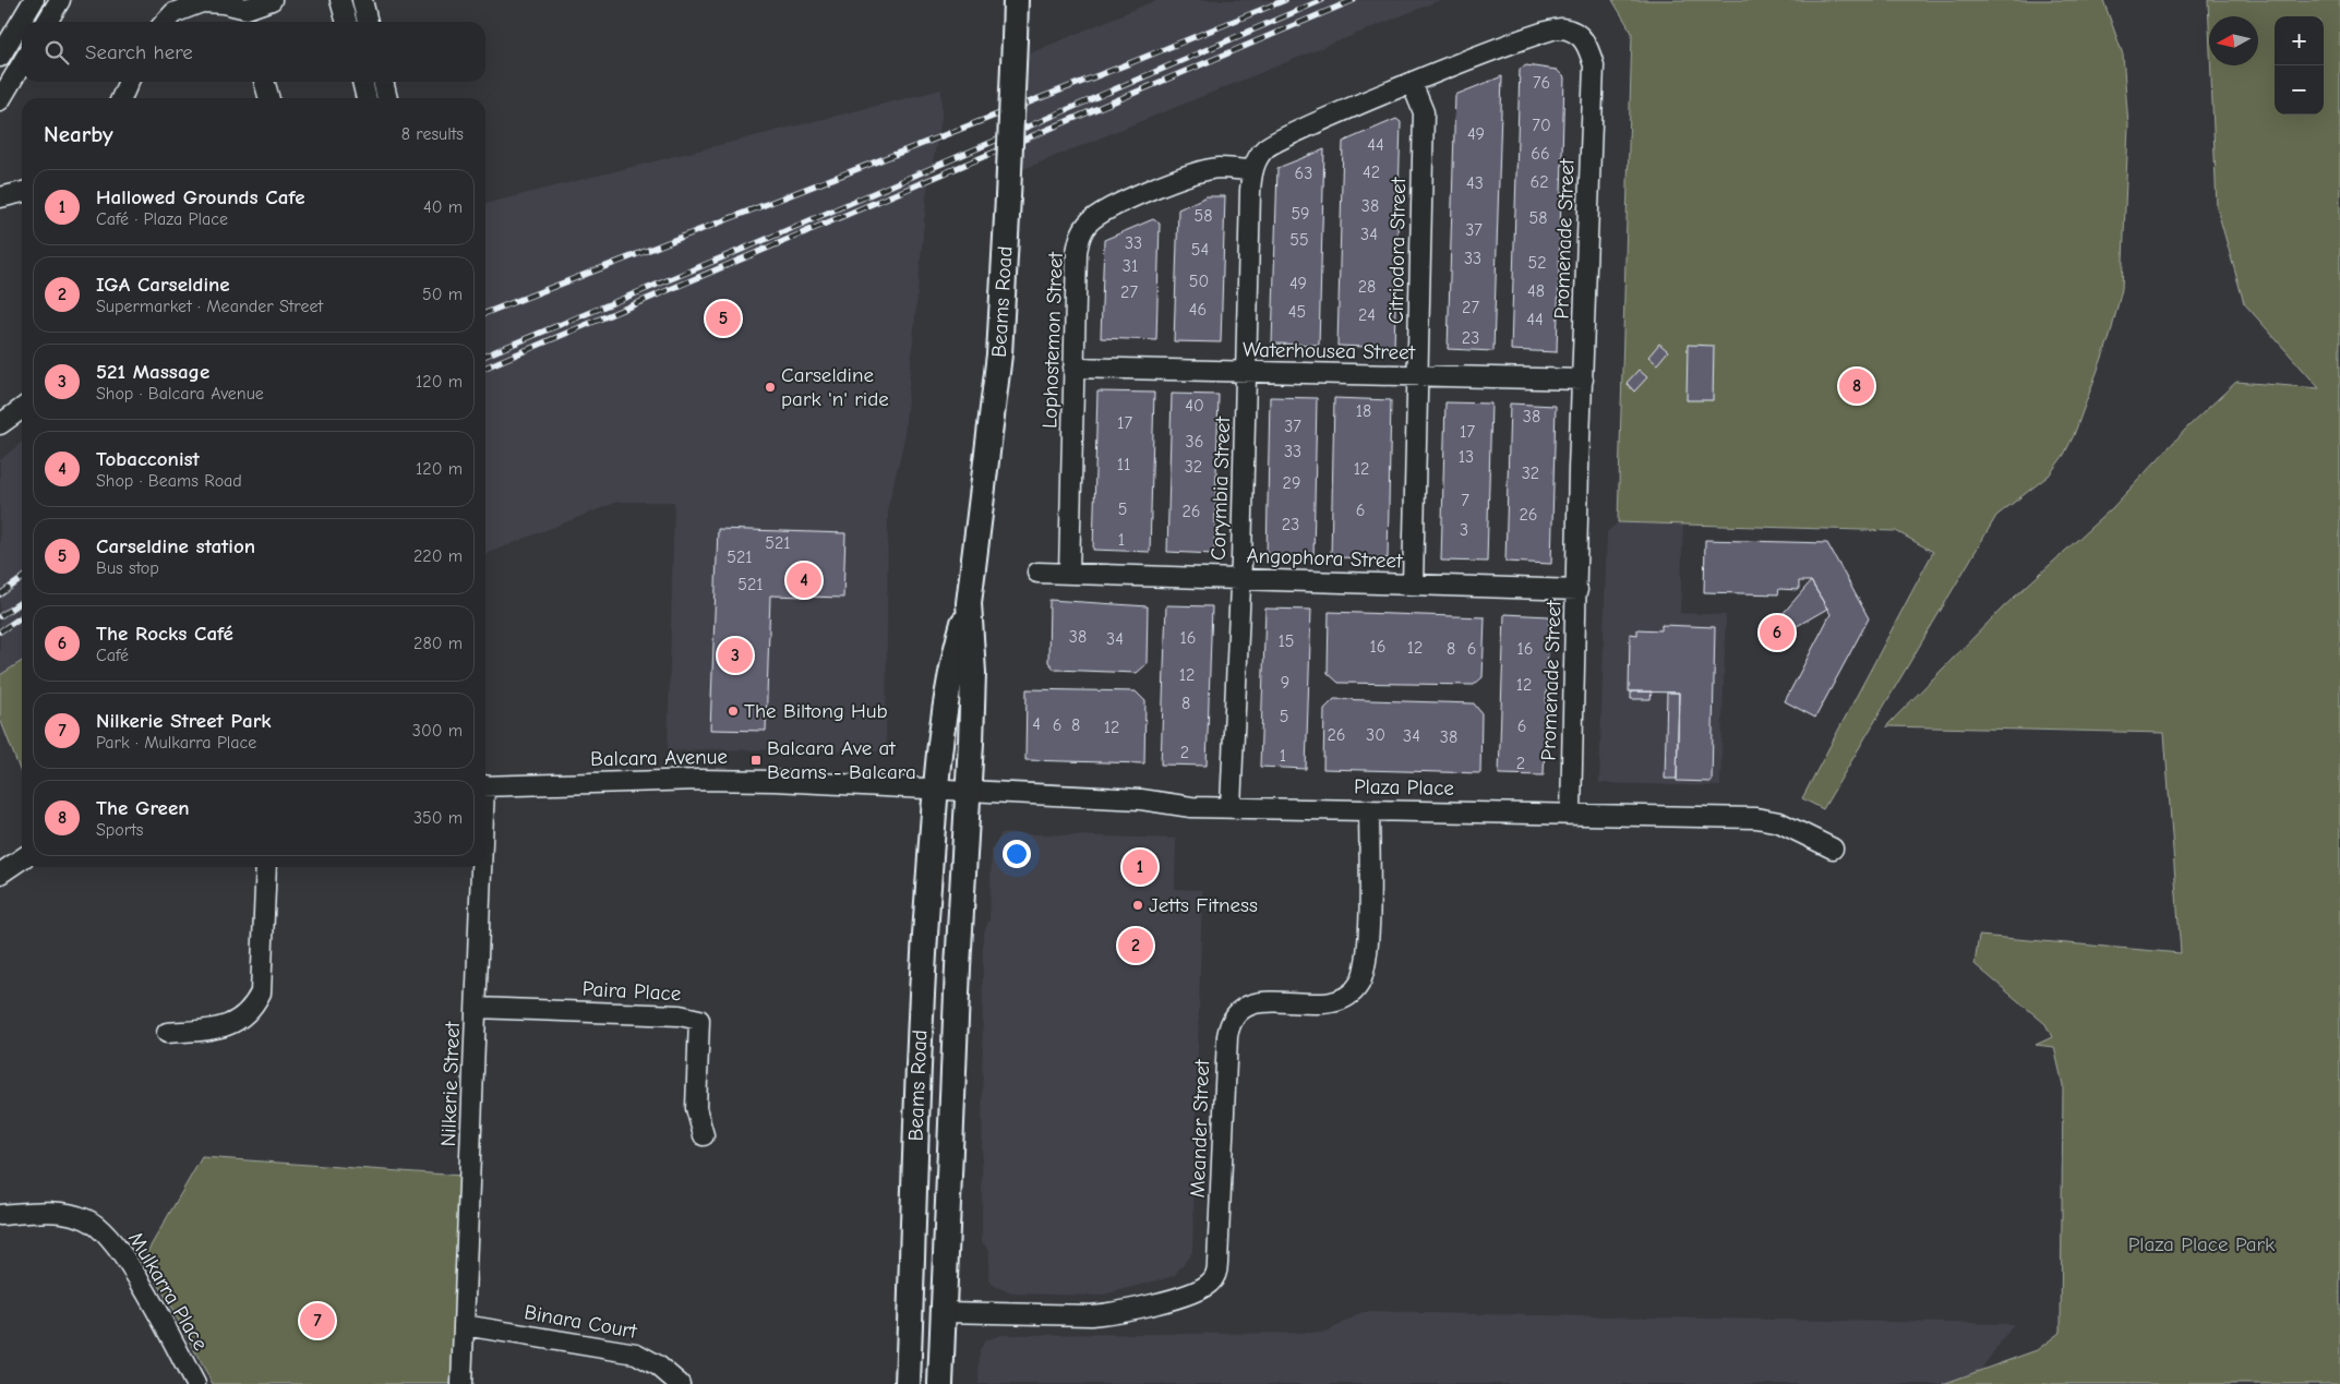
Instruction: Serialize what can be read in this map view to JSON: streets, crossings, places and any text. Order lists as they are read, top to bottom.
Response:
{
  "streets": {
    "main road": ["Beams Road"],
    "street": [
      "Promenade Street",
      "Citriodora Street",
      "Lophostemon Street",
      "Waterhousea Street",
      "Corymbia Street",
      "Angophora Street",
      "Balcara Avenue",
      "Plaza Place",
      "Paira Place",
      "Nilkerie Street",
      "Meander Street",
      "Mulkarra Place",
      "Binara Court"
    ]
  },
  "crossings": [
    ["Promenade Street", "Citriodora Street"],
    ["Promenade Street", "Lophostemon Street"],
    ["Promenade Street", "Waterhousea Street"],
    ["Promenade Street", "Corymbia Street"],
    ["Promenade Street", "Angophora Street"],
    ["Promenade Street", "Plaza Place"],
    ["Citriodora Street", "Waterhousea Street"],
    ["Citriodora Street", "Angophora Street"],
    ["Beams Road", "Balcara Avenue"],
    ["Beams Road", "Plaza Place"],
    ["Beams Road", "Meander Street"],
    ["Lophostemon Street", "Waterhousea Street"],
    ["Lophostemon Street", "Corymbia Street"],
    ["Lophostemon Street", "Angophora Street"],
    ["Waterhousea Street", "Corymbia Street"],
    ["Corymbia Street", "Angophora Street"],
    ["Corymbia Street", "Plaza Place"],
    ["Plaza Place", "Meander Street"],
    ["Paira Place", "Nilkerie Street"],
    ["Nilkerie Street", "Binara Court"]
  ],
  "parks": ["Plaza Place Park"],
  "places": {
    "other": ["Carseldine park 'n' ride", "The Biltong Hub", "Jetts Fitness"],
    "transit": ["Balcara Ave at Beams - Balcara"]
  },
  "house_numbers": [
    "76",
    "70",
    "49",
    "44",
    "66",
    "42",
    "63",
    "62",
    "43",
    "38",
    "59",
    "58",
    "58",
    "37",
    "34",
    "55",
    "33",
    "54",
    "33",
    "52",
    "31",
    "50",
    "49",
    "28",
    "48",
    "27",
    "27",
    "46",
    "45",
    "24",
    "44",
    "23",
    "40",
    "18",
    "38",
    "17",
    "37",
    "17",
    "36",
    "33",
    "13",
    "11",
    "32",
    "12",
    "32",
    "29",
    "7",
    "5",
    "6",
    "26",
    "26",
    "23",
    "3",
    "1",
    "521",
    "521",
    "521",
    "38",
    "16",
    "34",
    "15",
    "16",
    "12",
    "8",
    "6",
    "16",
    "12",
    "9",
    "12",
    "8",
    "5",
    "4",
    "6",
    "8",
    "6",
    "12",
    "26",
    "30",
    "34",
    "38",
    "2",
    "1",
    "2"
  ],
  "north": "left",
  "page": {
    "map_buttons": ["+", "−"],
    "search": "Search here",
    "heading": ["Nearby", "8 results"],
    "list": [
      {
        "mark": "1",
        "name": "Hallowed Grounds Cafe",
        "note": "Café · Plaza Place",
        "value": "40 m"
      },
      {
        "mark": "2",
        "name": "IGA Carseldine",
        "note": "Supermarket · Meander Street",
        "value": "50 m"
      },
      {
        "mark": "3",
        "name": "521 Massage",
        "note": "Shop · Balcara Avenue",
        "value": "120 m"
      },
      {
        "mark": "4",
        "name": "Tobacconist",
        "note": "Shop · Beams Road",
        "value": "120 m"
      },
      {
        "mark": "5",
        "name": "Carseldine station",
        "note": "Bus stop",
        "value": "220 m"
      },
      {
        "mark": "6",
        "name": "The Rocks Café",
        "note": "Café",
        "value": "280 m"
      },
      {
        "mark": "7",
        "name": "Nilkerie Street Park",
        "note": "Park · Mulkarra Place",
        "value": "300 m"
      },
      {
        "mark": "8",
        "name": "The Green",
        "note": "Sports",
        "value": "350 m"
      }
    ],
    "pins": [
      "5",
      "8",
      "4",
      "6",
      "3",
      "1",
      "2",
      "7"
    ]
  }
}
